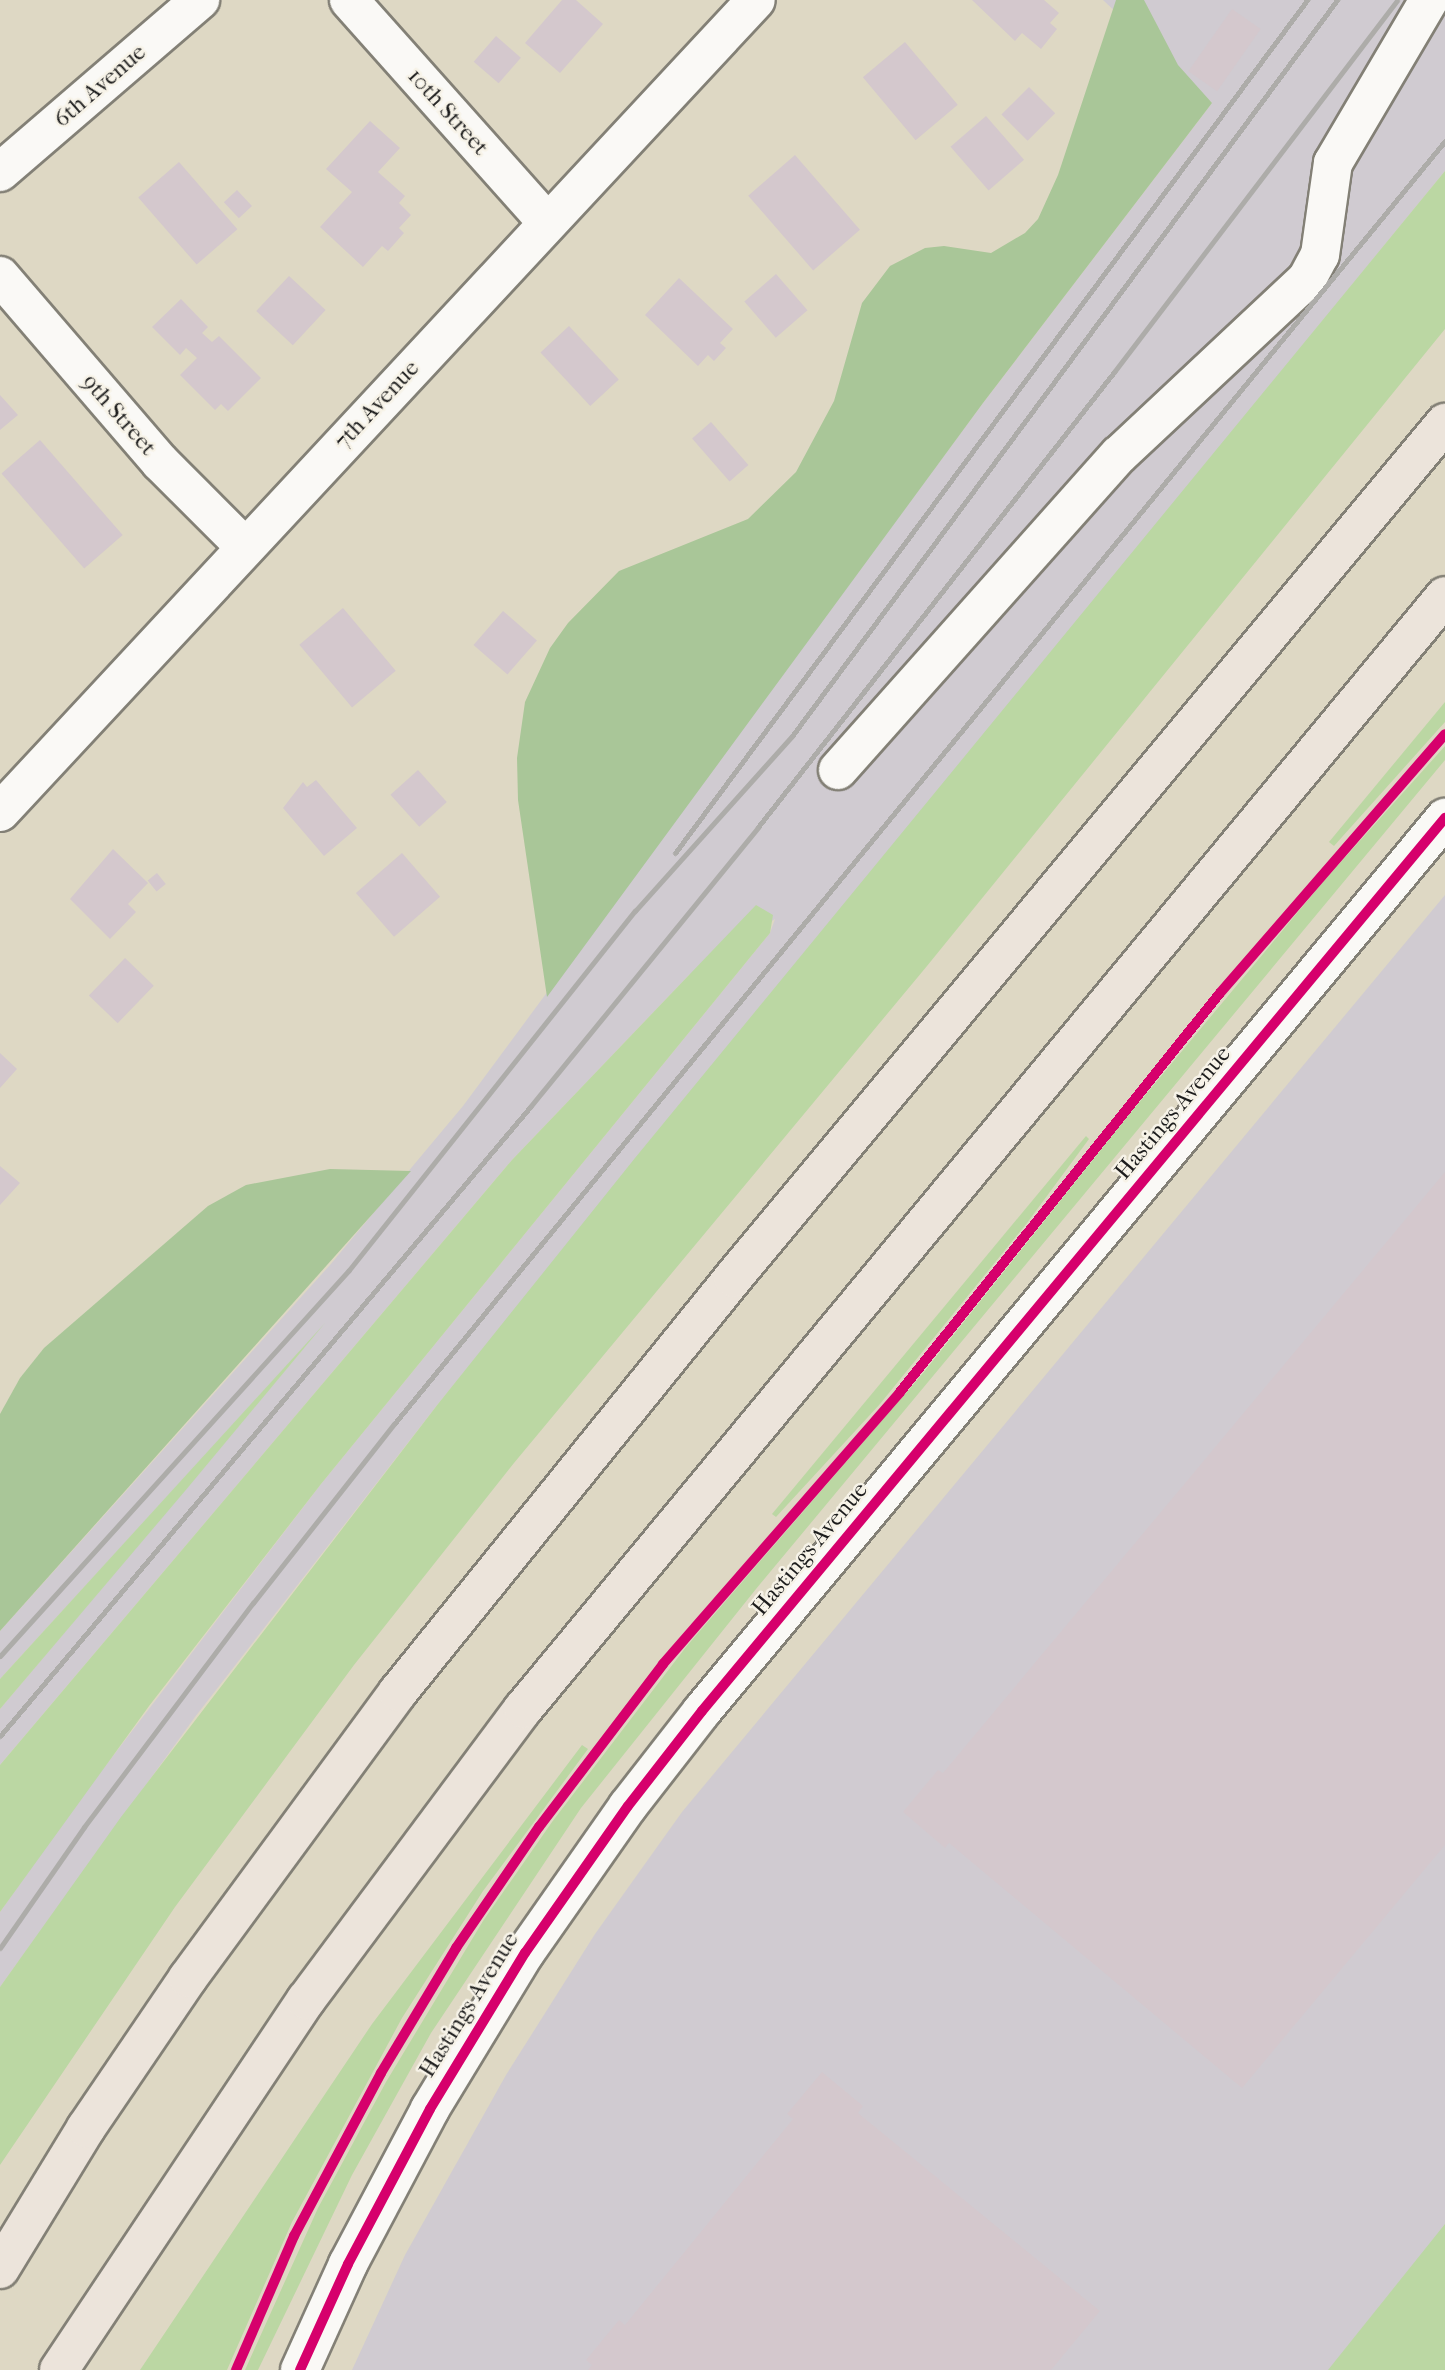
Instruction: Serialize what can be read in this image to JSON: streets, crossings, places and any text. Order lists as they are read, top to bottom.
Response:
{
  "streets": {
    "street": [
      "6th Avenue",
      "10th Street",
      "7th Avenue",
      "9th Street",
      "Hastings Avenue"
    ]
  },
  "crossings": [
    ["10th Street", "7th Avenue"],
    ["7th Avenue", "9th Street"]
  ]
}
